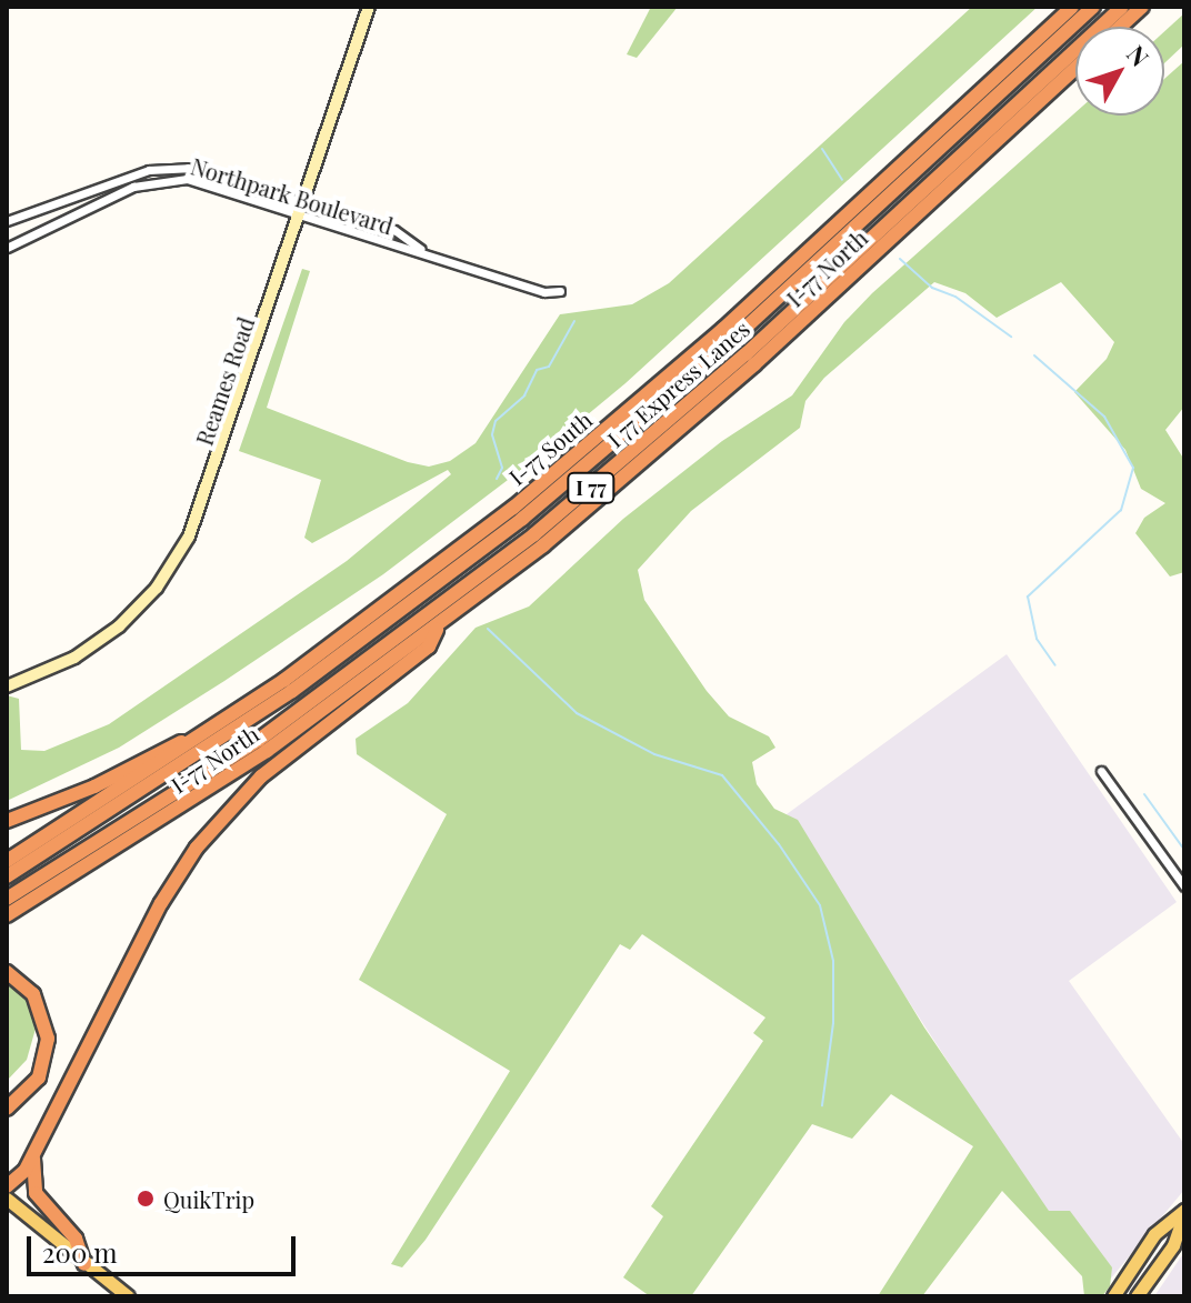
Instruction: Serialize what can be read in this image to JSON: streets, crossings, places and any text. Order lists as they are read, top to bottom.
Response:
{
  "streets": {
    "highway": [
      "I-77 North",
      "I 77 Express Lanes",
      "I-77 South",
      "I 77"
    ],
    "main road": ["Reames Road"],
    "street": ["Northpark Boulevard"]
  },
  "crossings": [
    ["Northpark Boulevard", "Reames Road"]
  ],
  "places": ["QuikTrip"],
  "scale_bar": "200 m",
  "north": "top right"
}
